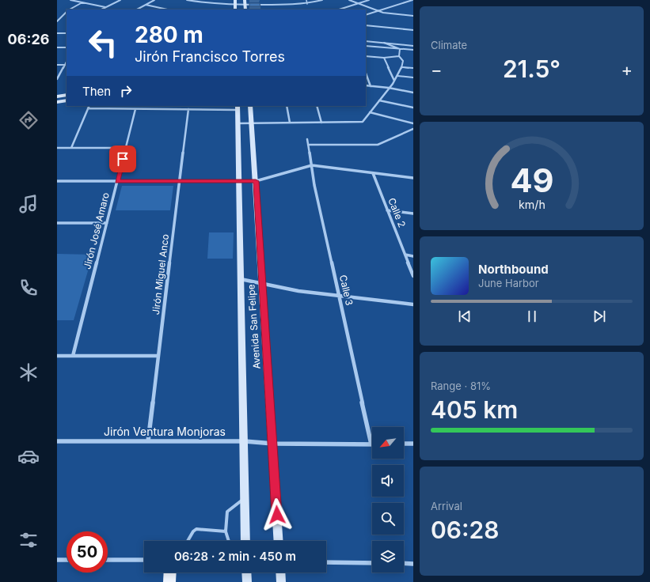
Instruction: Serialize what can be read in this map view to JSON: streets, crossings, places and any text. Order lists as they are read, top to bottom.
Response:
{
  "streets": {
    "main road": ["Avenida San Felipe"],
    "street": [
      "Calle 2",
      "Jirón José Amaro",
      "Jirón Miguel Anco",
      "Calle 3",
      "Jirón Ventura Monjoras"
    ]
  },
  "crossings": [
    ["Jirón Miguel Anco", "Jirón Ventura Monjoras"],
    ["Calle 3", "Jirón Ventura Monjoras"],
    ["Avenida San Felipe", "Jirón Ventura Monjoras"]
  ],
  "north": "bottom left",
  "page": {
    "tabs": "06:26",
    "tile": [
      "Climate",
      ["Range · 81%", "405 km"],
      ["Arrival", "06:28"]
    ],
    "turn": ["280 m", "Jirón Francisco Torres"],
    "heat": ["−", "21.5°", "+"],
    "then": "Then",
    "song": ["Northbound", "June Harbor"],
    "limit": "50",
    "trip": "06:28 · 2 min · 450 m",
    "gauge": ["49", "km/h"]
  }
}
